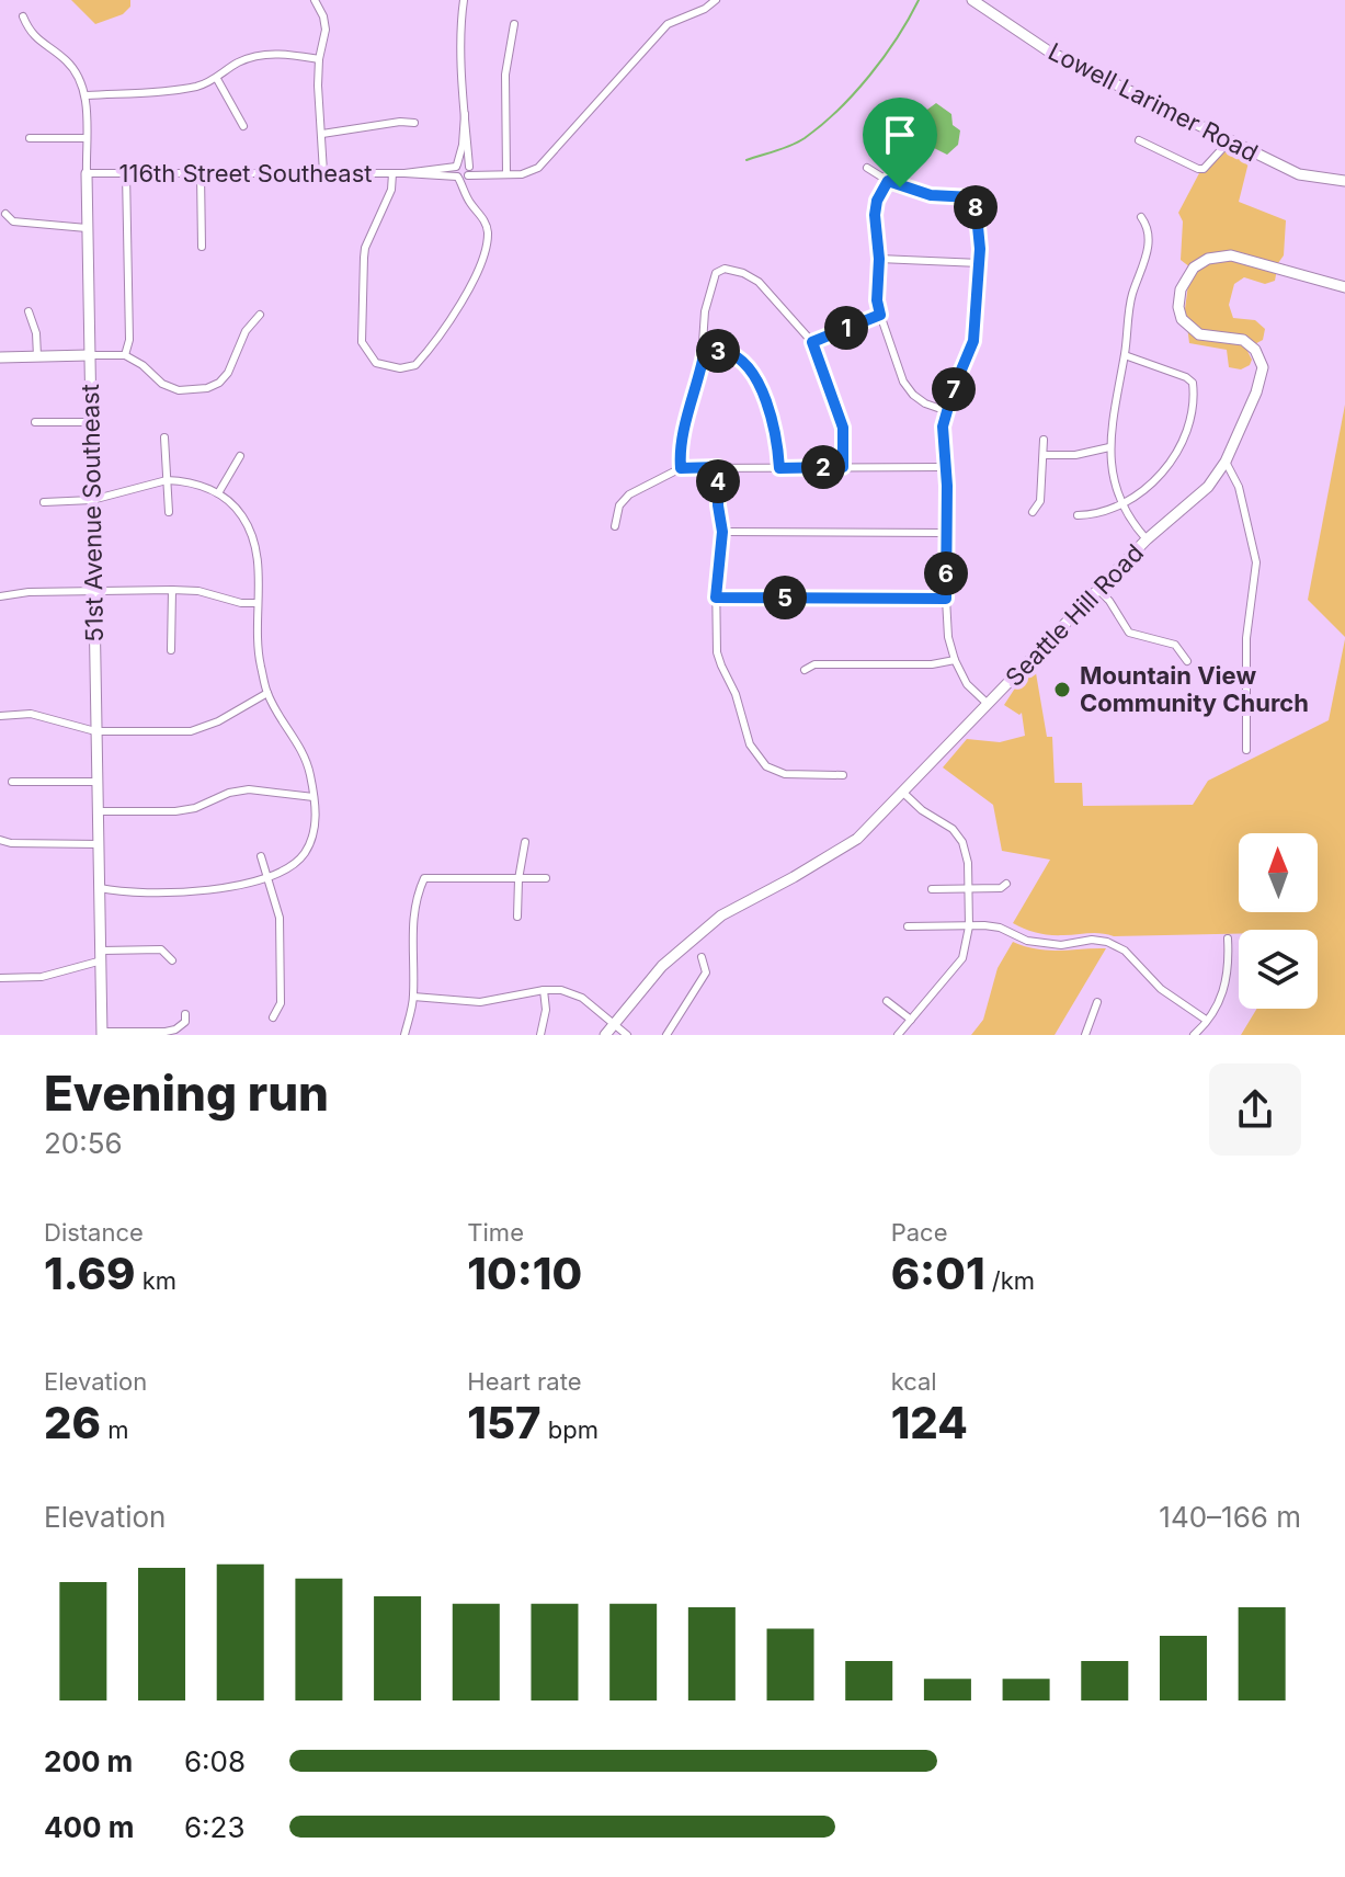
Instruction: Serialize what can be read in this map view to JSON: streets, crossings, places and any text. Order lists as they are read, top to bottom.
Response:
{
  "streets": {
    "main road": ["Lowell Larimer Road", "51st Avenue Southeast", "Seattle Hill Road"],
    "street": ["116th Street Southeast"]
  },
  "crossings": [
    ["116th Street Southeast", "51st Avenue Southeast"]
  ],
  "places": ["Mountain View Community Church"],
  "north": "top",
  "page": {
    "pins": [
      "8",
      "1",
      "3",
      "7",
      "2",
      "4",
      "6",
      "5"
    ],
    "heading": ["Evening run", "20:56"],
    "stats": [
      ["Distance", "1.69 km"],
      ["Time", "10:10"],
      ["Pace", "6:01 /km"],
      ["Elevation", "26 m"],
      ["Heart rate", "157 bpm"],
      ["kcal", "124"]
    ],
    "chart": ["Elevation", "140–166 m"],
    "list": [
      {
        "name": "200 m",
        "note": "6:08"
      },
      {
        "name": "400 m",
        "note": "6:23"
      }
    ]
  }
}
